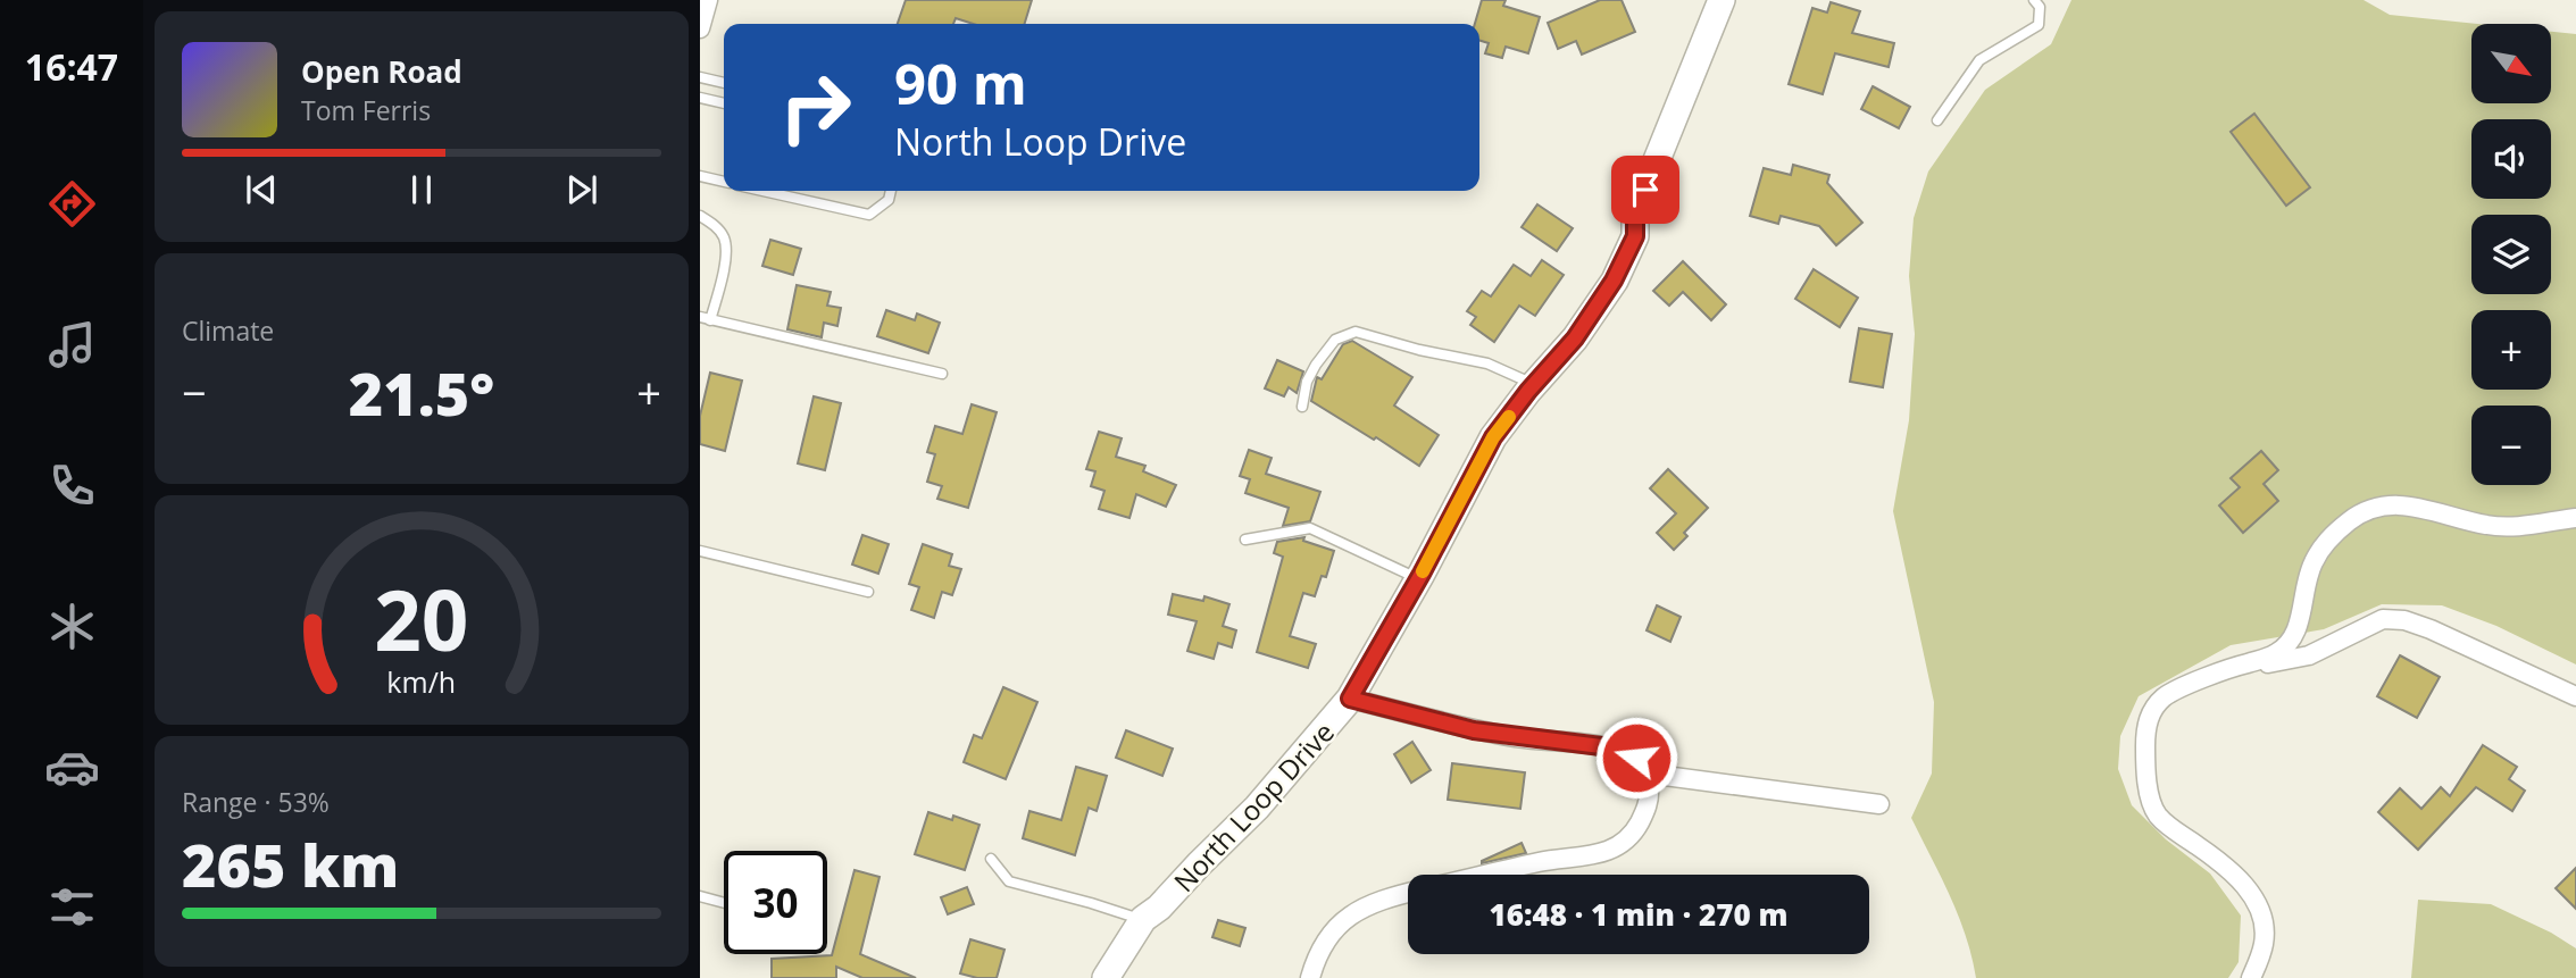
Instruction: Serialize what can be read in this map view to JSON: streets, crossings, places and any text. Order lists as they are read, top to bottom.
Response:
{
  "streets": {
    "street": ["North Loop Drive"]
  },
  "north": "bottom right",
  "page": {
    "tabs": "16:47",
    "map_buttons": ["+", "−"],
    "turn": ["90 m", "North Loop Drive"],
    "song": ["Open Road", "Tom Ferris"],
    "tile": [
      "Climate",
      ["Range · 53%", "265 km"]
    ],
    "heat": ["−", "21.5°", "+"],
    "limit": "30",
    "trip": "16:48 · 1 min · 270 m",
    "gauge": ["20", "km/h"]
  }
}
